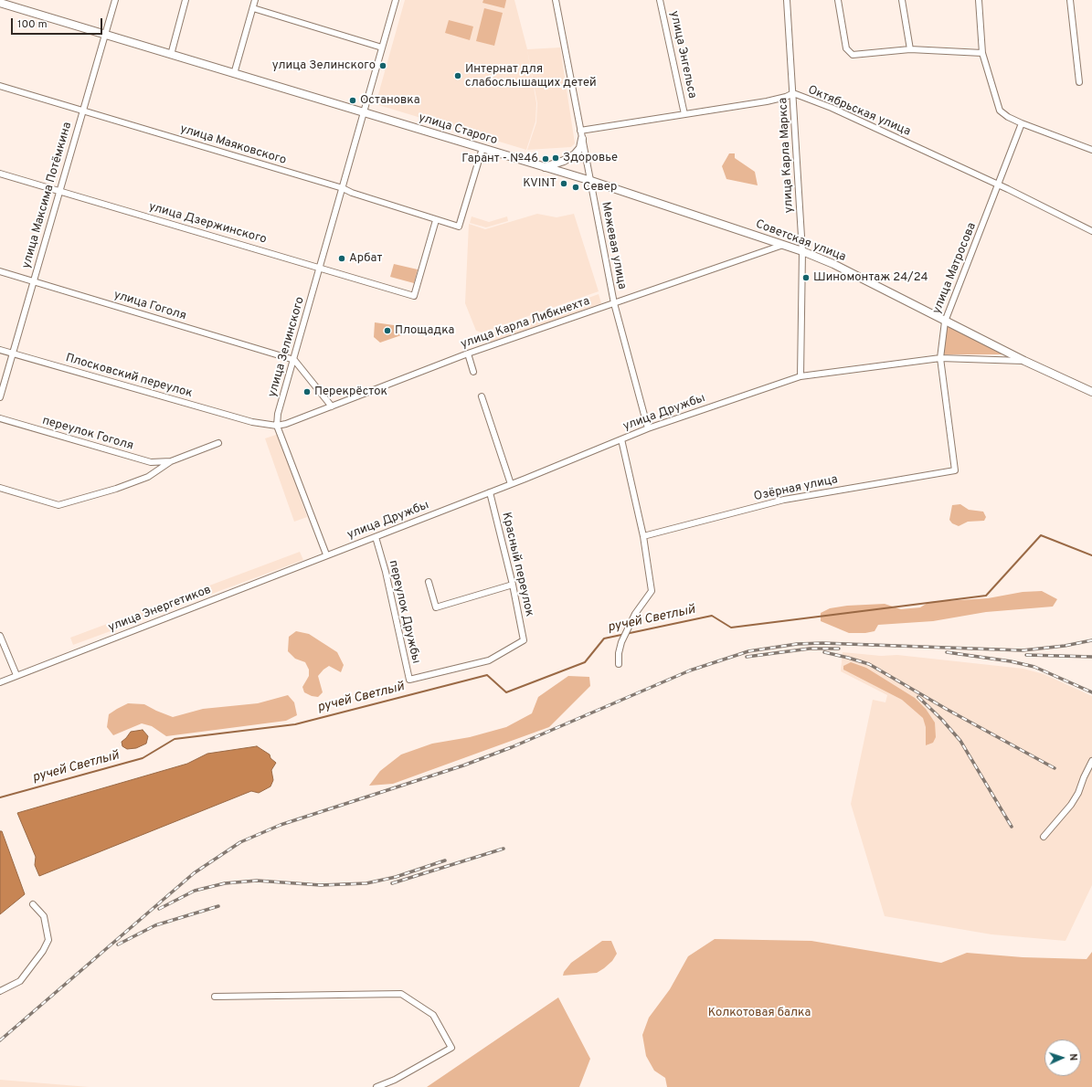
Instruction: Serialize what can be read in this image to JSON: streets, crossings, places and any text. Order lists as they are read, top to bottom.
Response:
{
  "streets": {
    "street": [
      "улица Энгельса",
      "Октябрьская улица",
      "улица Старого",
      "улица Маяковского",
      "улица Карла Маркса",
      "улица Максима Потёмкина",
      "улица Дзержинского",
      "Советская улица",
      "Межевая улица",
      "улица Матросова",
      "улица Гоголя",
      "улица Карла Либкнехта",
      "улица Зелинского",
      "Плосковский переулок",
      "улица Дружбы",
      "переулок Гоголя",
      "Озёрная улица",
      "Красный переулок",
      "улица Энергетиков",
      "переулок Дружбы"
    ]
  },
  "crossings": [
    ["улица Энгельса", "Октябрьская улица"],
    ["Октябрьская улица", "улица Карла Маркса"],
    ["Октябрьская улица", "Межевая улица"],
    ["Октябрьская улица", "улица Матросова"],
    ["улица Старого", "улица Маяковского"],
    ["улица Старого", "улица Максима Потёмкина"],
    ["улица Старого", "Советская улица"],
    ["улица Старого", "Межевая улица"],
    ["улица Старого", "улица Зелинского"],
    ["улица Маяковского", "улица Максима Потёмкина"],
    ["улица Маяковского", "улица Дзержинского"],
    ["улица Маяковского", "улица Зелинского"],
    ["улица Карла Маркса", "Советская улица"],
    ["улица Карла Маркса", "улица Дружбы"],
    ["улица Максима Потёмкина", "улица Дзержинского"],
    ["улица Максима Потёмкина", "улица Гоголя"],
    ["улица Максима Потёмкина", "Плосковский переулок"],
    ["улица Дзержинского", "улица Зелинского"],
    ["Советская улица", "Межевая улица"],
    ["Советская улица", "улица Матросова"],
    ["Советская улица", "улица Карла Либкнехта"],
    ["Советская улица", "улица Дружбы"],
    ["Межевая улица", "улица Карла Либкнехта"],
    ["Межевая улица", "улица Дружбы"],
    ["улица Матросова", "улица Дружбы"],
    ["улица Матросова", "Озёрная улица"],
    ["улица Гоголя", "улица Зелинского"],
    ["улица Карла Либкнехта", "улица Зелинского"],
    ["улица Карла Либкнехта", "Плосковский переулок"],
    ["улица Зелинского", "Плосковский переулок"],
    ["улица Дружбы", "Красный переулок"],
    ["улица Дружбы", "улица Энергетиков"],
    ["улица Дружбы", "переулок Дружбы"],
    ["Красный переулок", "переулок Дружбы"]
  ],
  "water": ["ручей Светлый"],
  "parks": ["Колкотовая балка"],
  "places": [
    "улица Зелинского",
    "Интернат для слабослышащих детей",
    "Остановка",
    "Здоровье",
    "Гарант - №46",
    "KVINT",
    "Север",
    "Арбат",
    "Шиномонтаж 24/24",
    "Площадка",
    "Перекрёсток"
  ],
  "scale_bar": "100 m",
  "north": "right"
}
